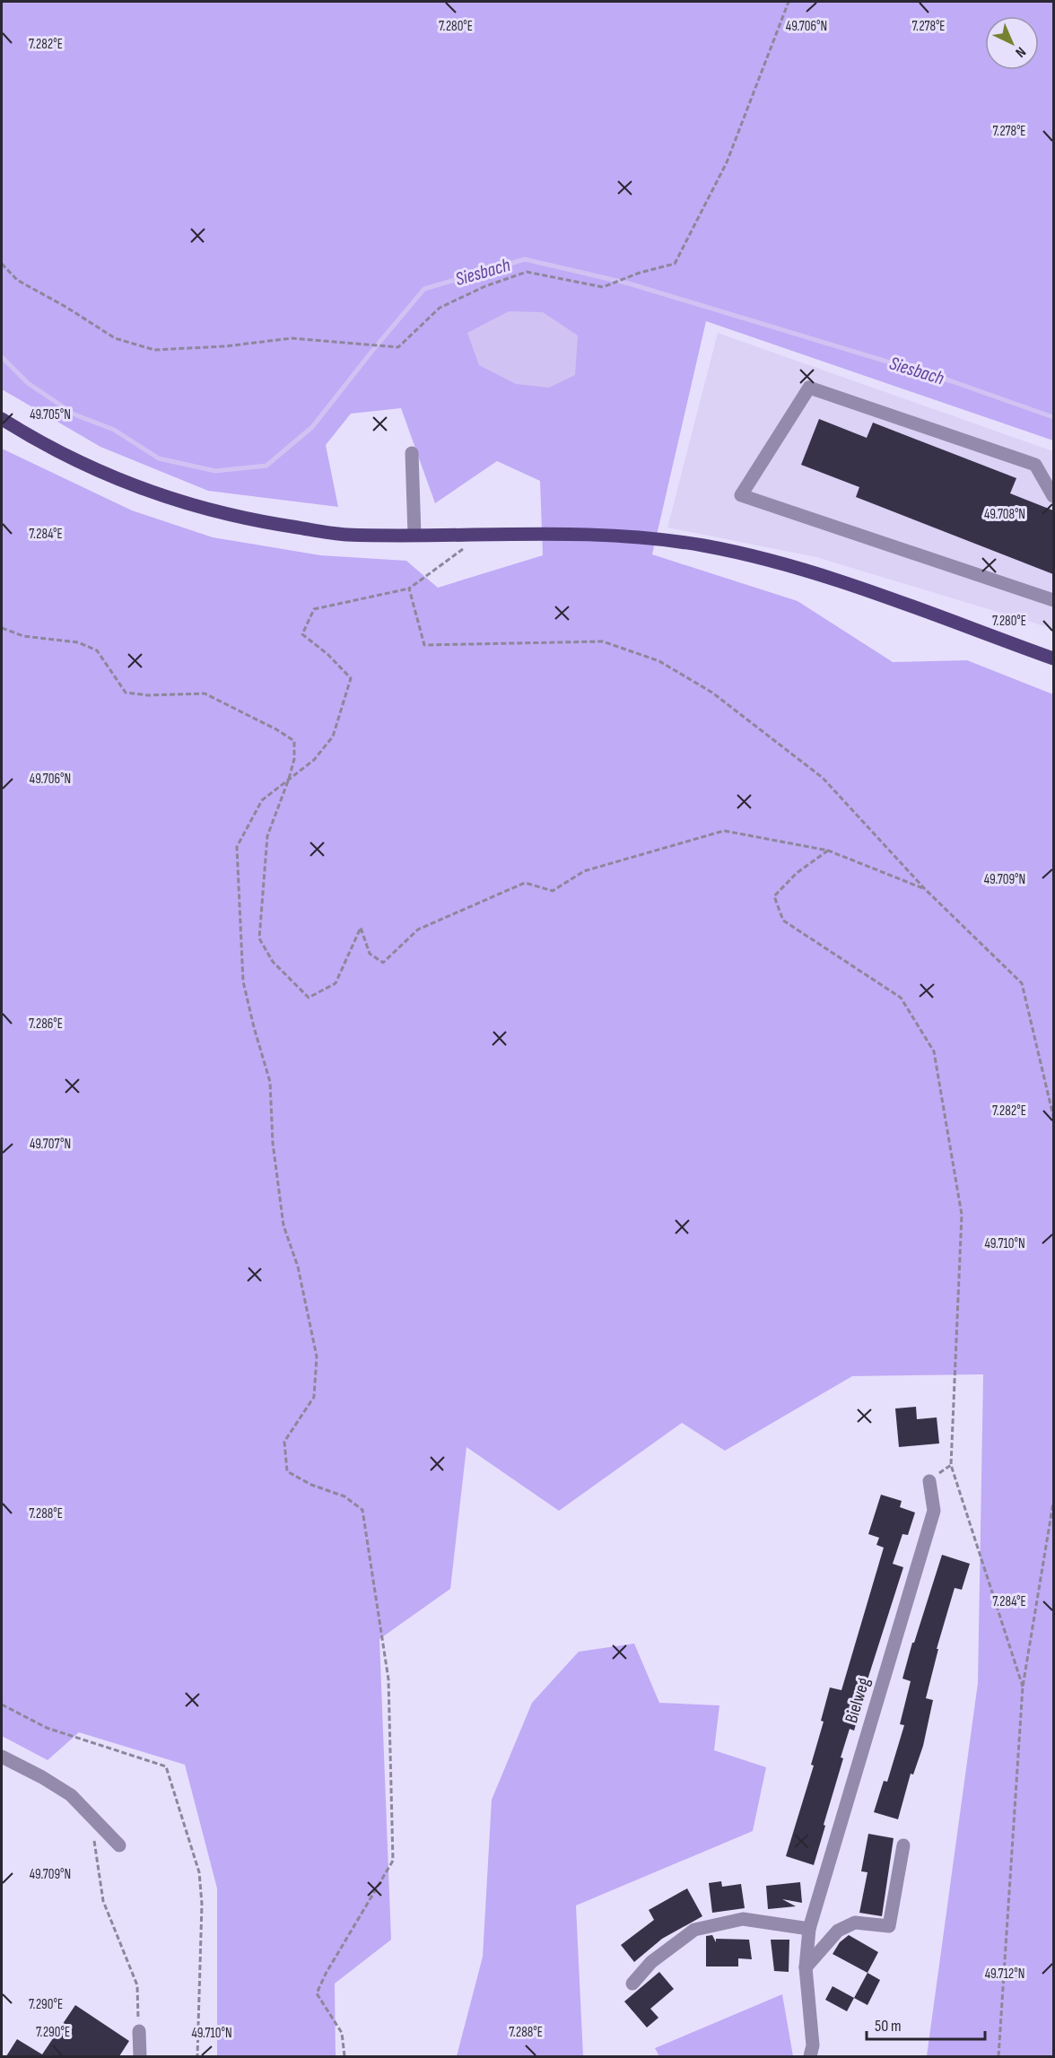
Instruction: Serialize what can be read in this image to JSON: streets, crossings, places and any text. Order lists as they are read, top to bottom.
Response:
{
  "streets": {
    "street": ["Bielweg"]
  },
  "water": ["Siesbach"],
  "scale_bar": "50 m",
  "north": "bottom right",
  "coordinates": [
    "49.706°N",
    "7.280°E",
    "7.278°E",
    "7.282°E",
    "49.705°N",
    "49.708°N",
    "7.284°E",
    "49.709°N",
    "7.286°E",
    "49.707°N",
    "49.710°N",
    "7.288°E",
    "49.712°N",
    "7.290°E"
  ]
}
